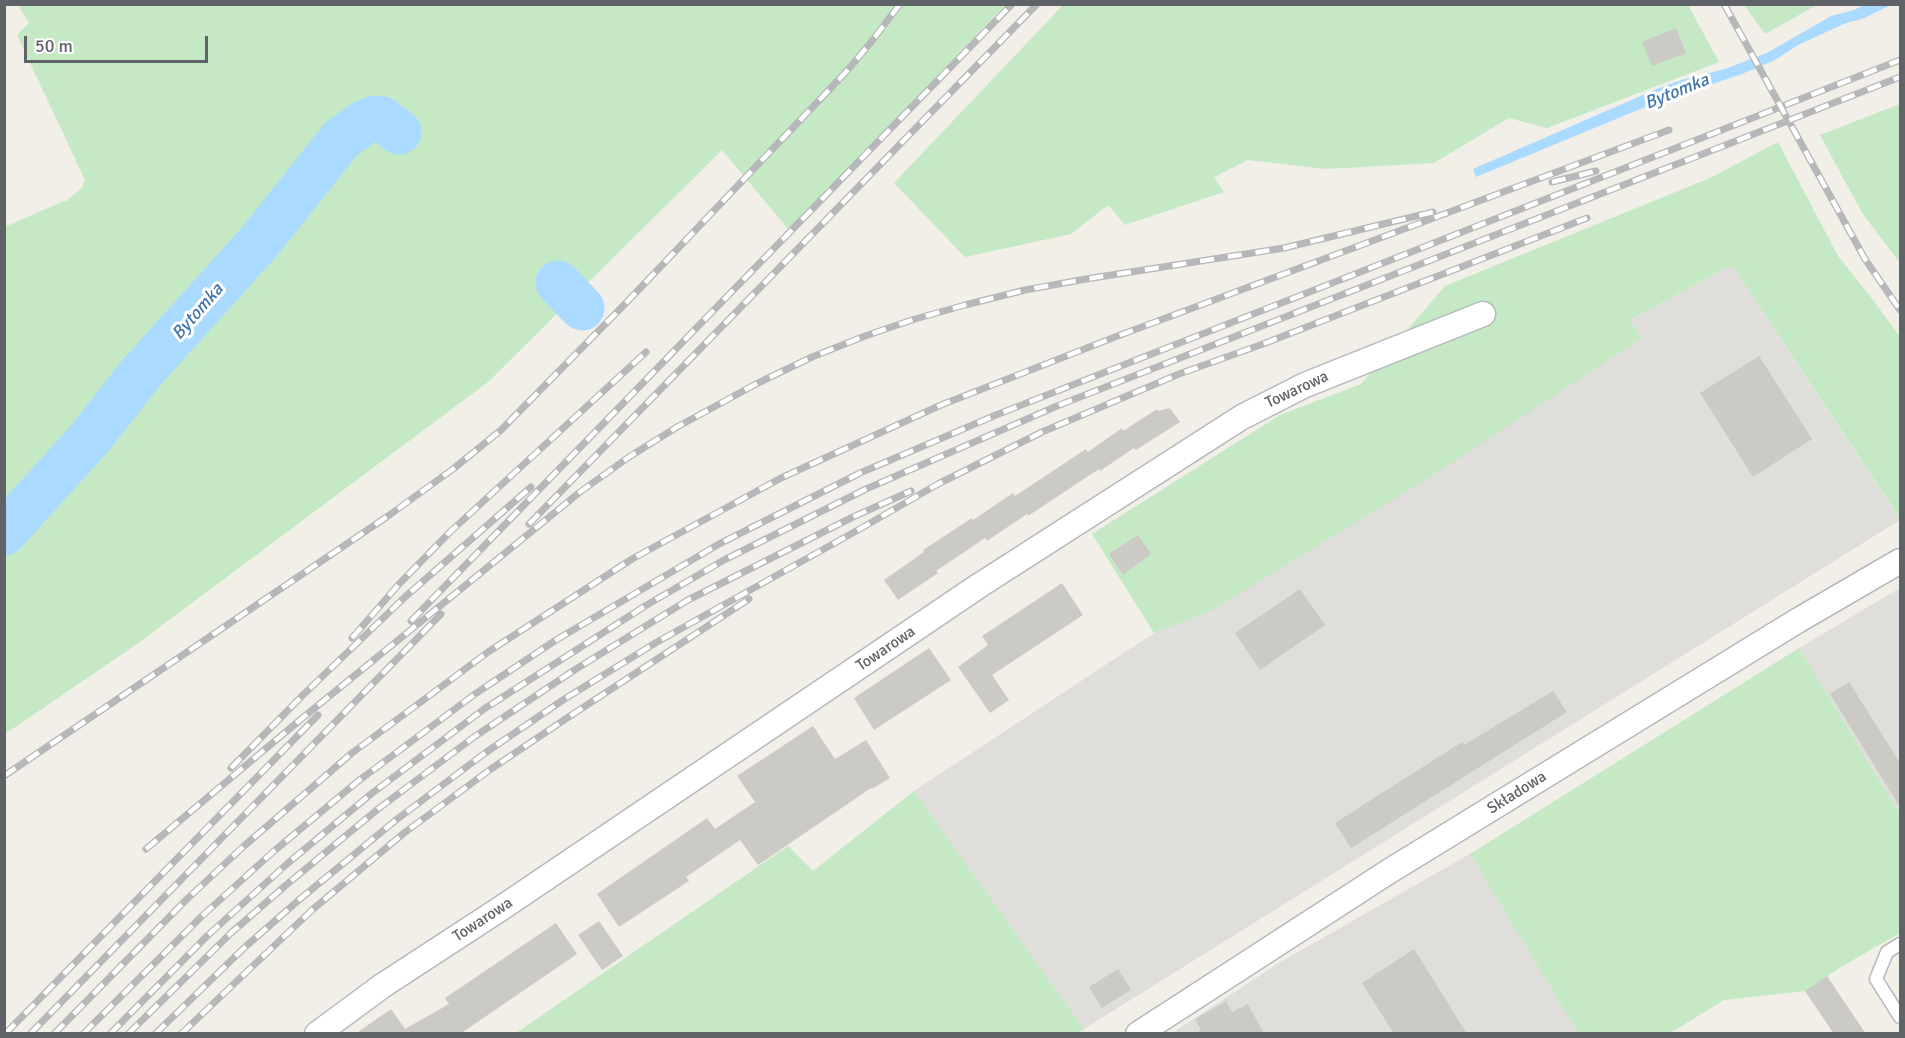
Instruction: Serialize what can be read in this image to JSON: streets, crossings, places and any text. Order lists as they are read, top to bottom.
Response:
{
  "streets": {
    "street": ["Towarowa", "Składowa"]
  },
  "water": ["Bytomka"],
  "scale_bar": "50 m"
}
